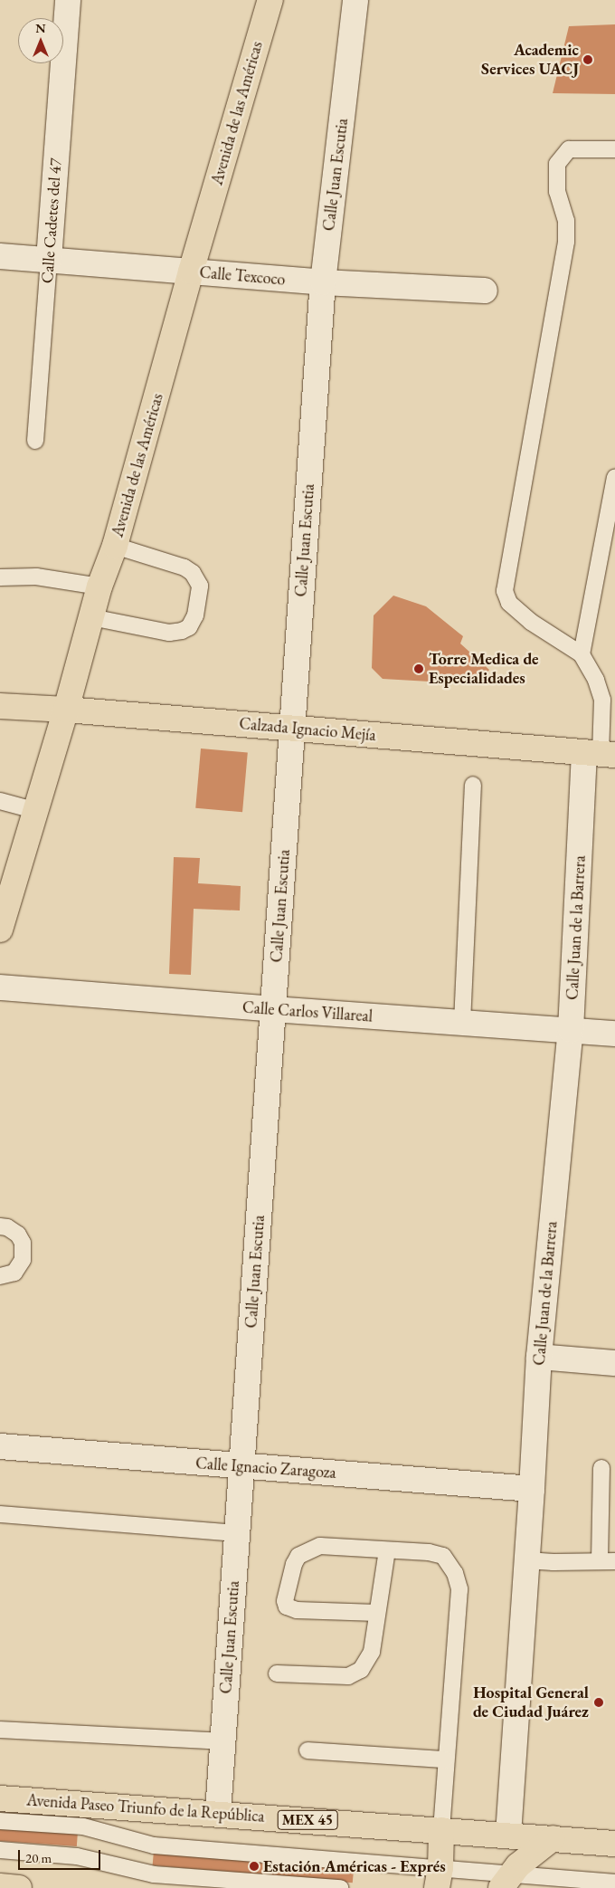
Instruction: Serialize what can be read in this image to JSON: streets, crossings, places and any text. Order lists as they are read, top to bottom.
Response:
{
  "streets": {
    "main road": [
      "Avenida de las Américas",
      "Calzada Ignacio Mejía",
      "Avenida Paseo Triunfo de la República",
      "MEX 45"
    ],
    "street": [
      "Calle Juan Escutia",
      "Calle Cadetes del 47",
      "Calle Texcoco",
      "Calle Juan de la Barrera",
      "Calle Carlos Villareal",
      "Calle Ignacio Zaragoza"
    ]
  },
  "crossings": [
    ["Avenida de las Américas", "Calle Texcoco"],
    ["Avenida de las Américas", "Calzada Ignacio Mejía"],
    ["Calle Juan Escutia", "Calle Texcoco"],
    ["Calle Juan Escutia", "Calzada Ignacio Mejía"],
    ["Calle Juan Escutia", "Calle Carlos Villareal"],
    ["Calle Juan Escutia", "Calle Ignacio Zaragoza"],
    ["Calle Juan Escutia", "Avenida Paseo Triunfo de la República"],
    ["Calle Cadetes del 47", "Calle Texcoco"],
    ["Calzada Ignacio Mejía", "Calle Juan de la Barrera"],
    ["Calle Juan de la Barrera", "Calle Carlos Villareal"],
    ["Calle Juan de la Barrera", "Calle Ignacio Zaragoza"],
    ["Calle Juan de la Barrera", "Avenida Paseo Triunfo de la República"]
  ],
  "places": [
    "Academic Services UACJ",
    "Torre Medica de Especialidades",
    "Hospital General de Ciudad Juárez",
    "Estación Américas - Exprés"
  ],
  "scale_bar": "20 m",
  "north": "top"
}
